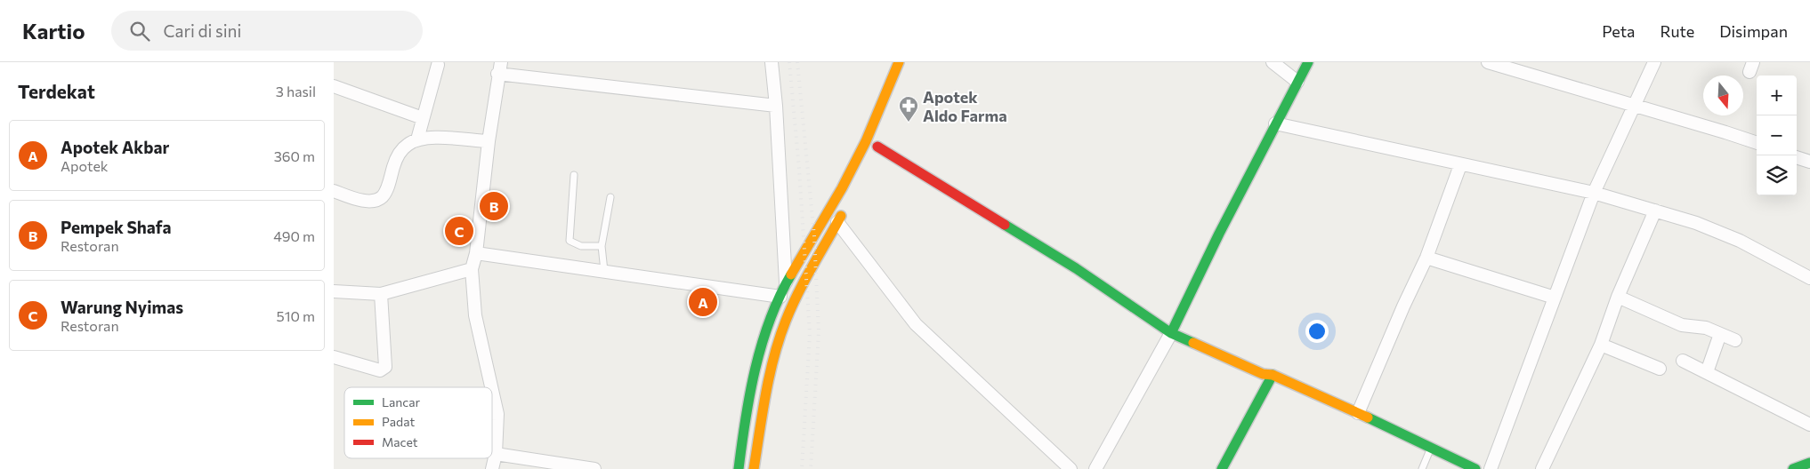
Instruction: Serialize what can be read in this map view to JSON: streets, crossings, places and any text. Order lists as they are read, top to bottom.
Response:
{
  "places": {
    "pharmacy": ["Apotek Aldo Farma"]
  },
  "legend": ["Lancar", "Padat", "Macet"],
  "north": "bottom",
  "page": {
    "header": "Kartio",
    "search": "Cari di sini",
    "nav": ["Peta", "Rute", "Disimpan"],
    "heading": ["Terdekat", "3 hasil"],
    "map_buttons": ["+", "−"],
    "list": [
      {
        "mark": "A",
        "name": "Apotek Akbar",
        "note": "Apotek",
        "value": "360 m"
      },
      {
        "mark": "B",
        "name": "Pempek Shafa",
        "note": "Restoran",
        "value": "490 m"
      },
      {
        "mark": "C",
        "name": "Warung Nyimas",
        "note": "Restoran",
        "value": "510 m"
      }
    ],
    "pins": ["B", "C", "A"]
  }
}
